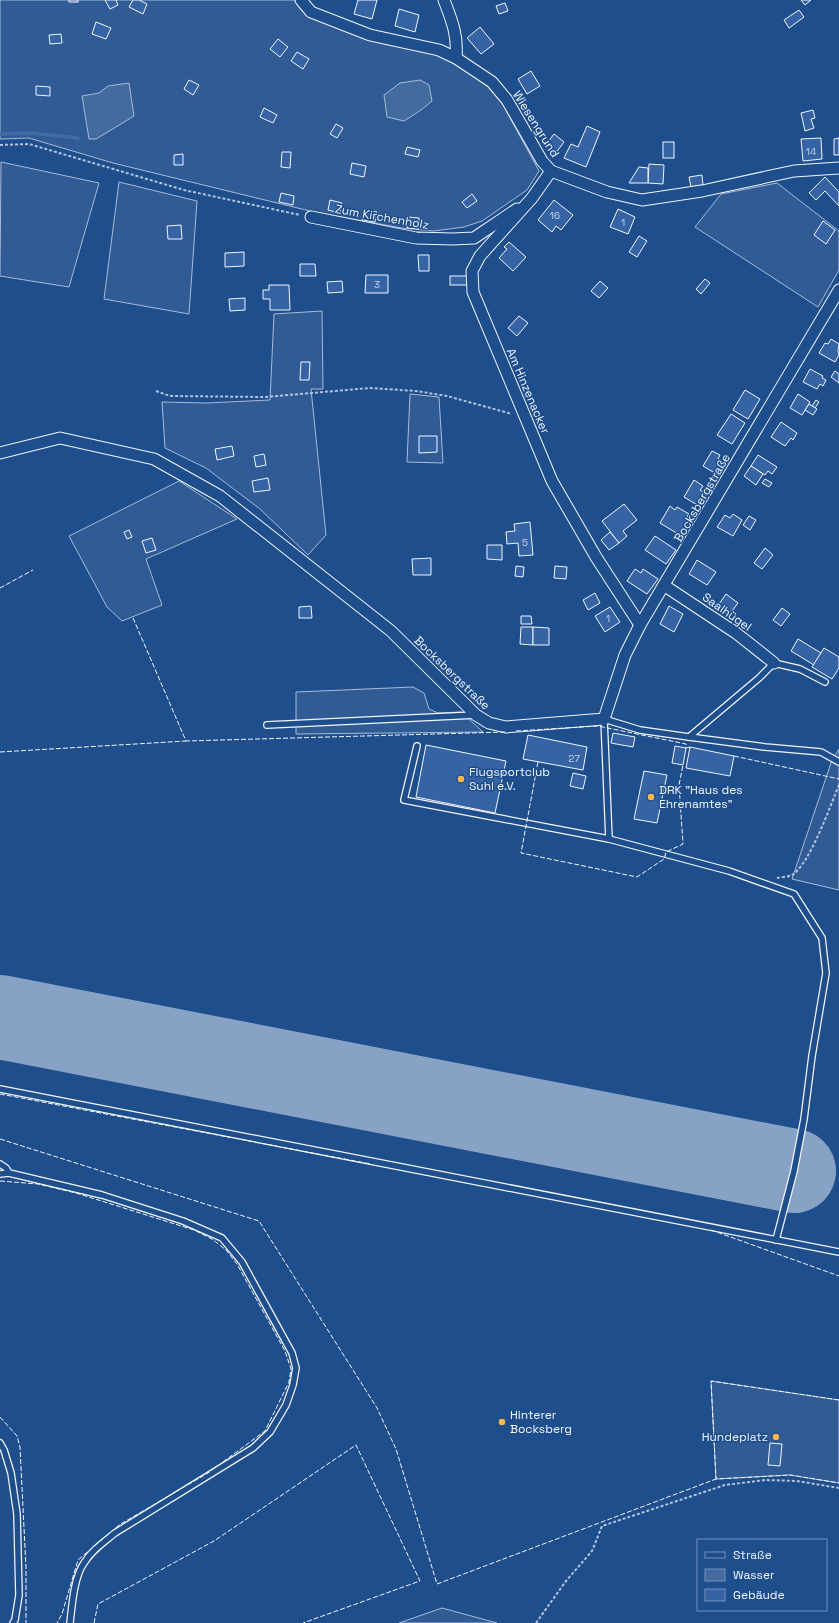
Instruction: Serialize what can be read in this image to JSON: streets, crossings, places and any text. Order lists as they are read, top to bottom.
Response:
{
  "streets": {
    "street": [
      "Wiesengrund",
      "Zum Kirchenholz",
      "Am Hinzenacker",
      "Bocksbergstraße",
      "Saalhügel"
    ]
  },
  "crossings": [
    ["Wiesengrund", "Am Hinzenacker"],
    ["Zum Kirchenholz", "Am Hinzenacker"],
    ["Am Hinzenacker", "Bocksbergstraße"],
    ["Bocksbergstraße", "Saalhügel"]
  ],
  "places": [
    "Flugsportclub Suhl e.V.",
    "DRK \"Haus des Ehrenamtes\"",
    "Hinterer Bocksberg",
    "Hundeplatz"
  ],
  "house_numbers": [
    "14",
    "16",
    "1",
    "3",
    "5",
    "1",
    "27"
  ],
  "legend": ["Straße", "Wasser", "Gebäude"]
}
